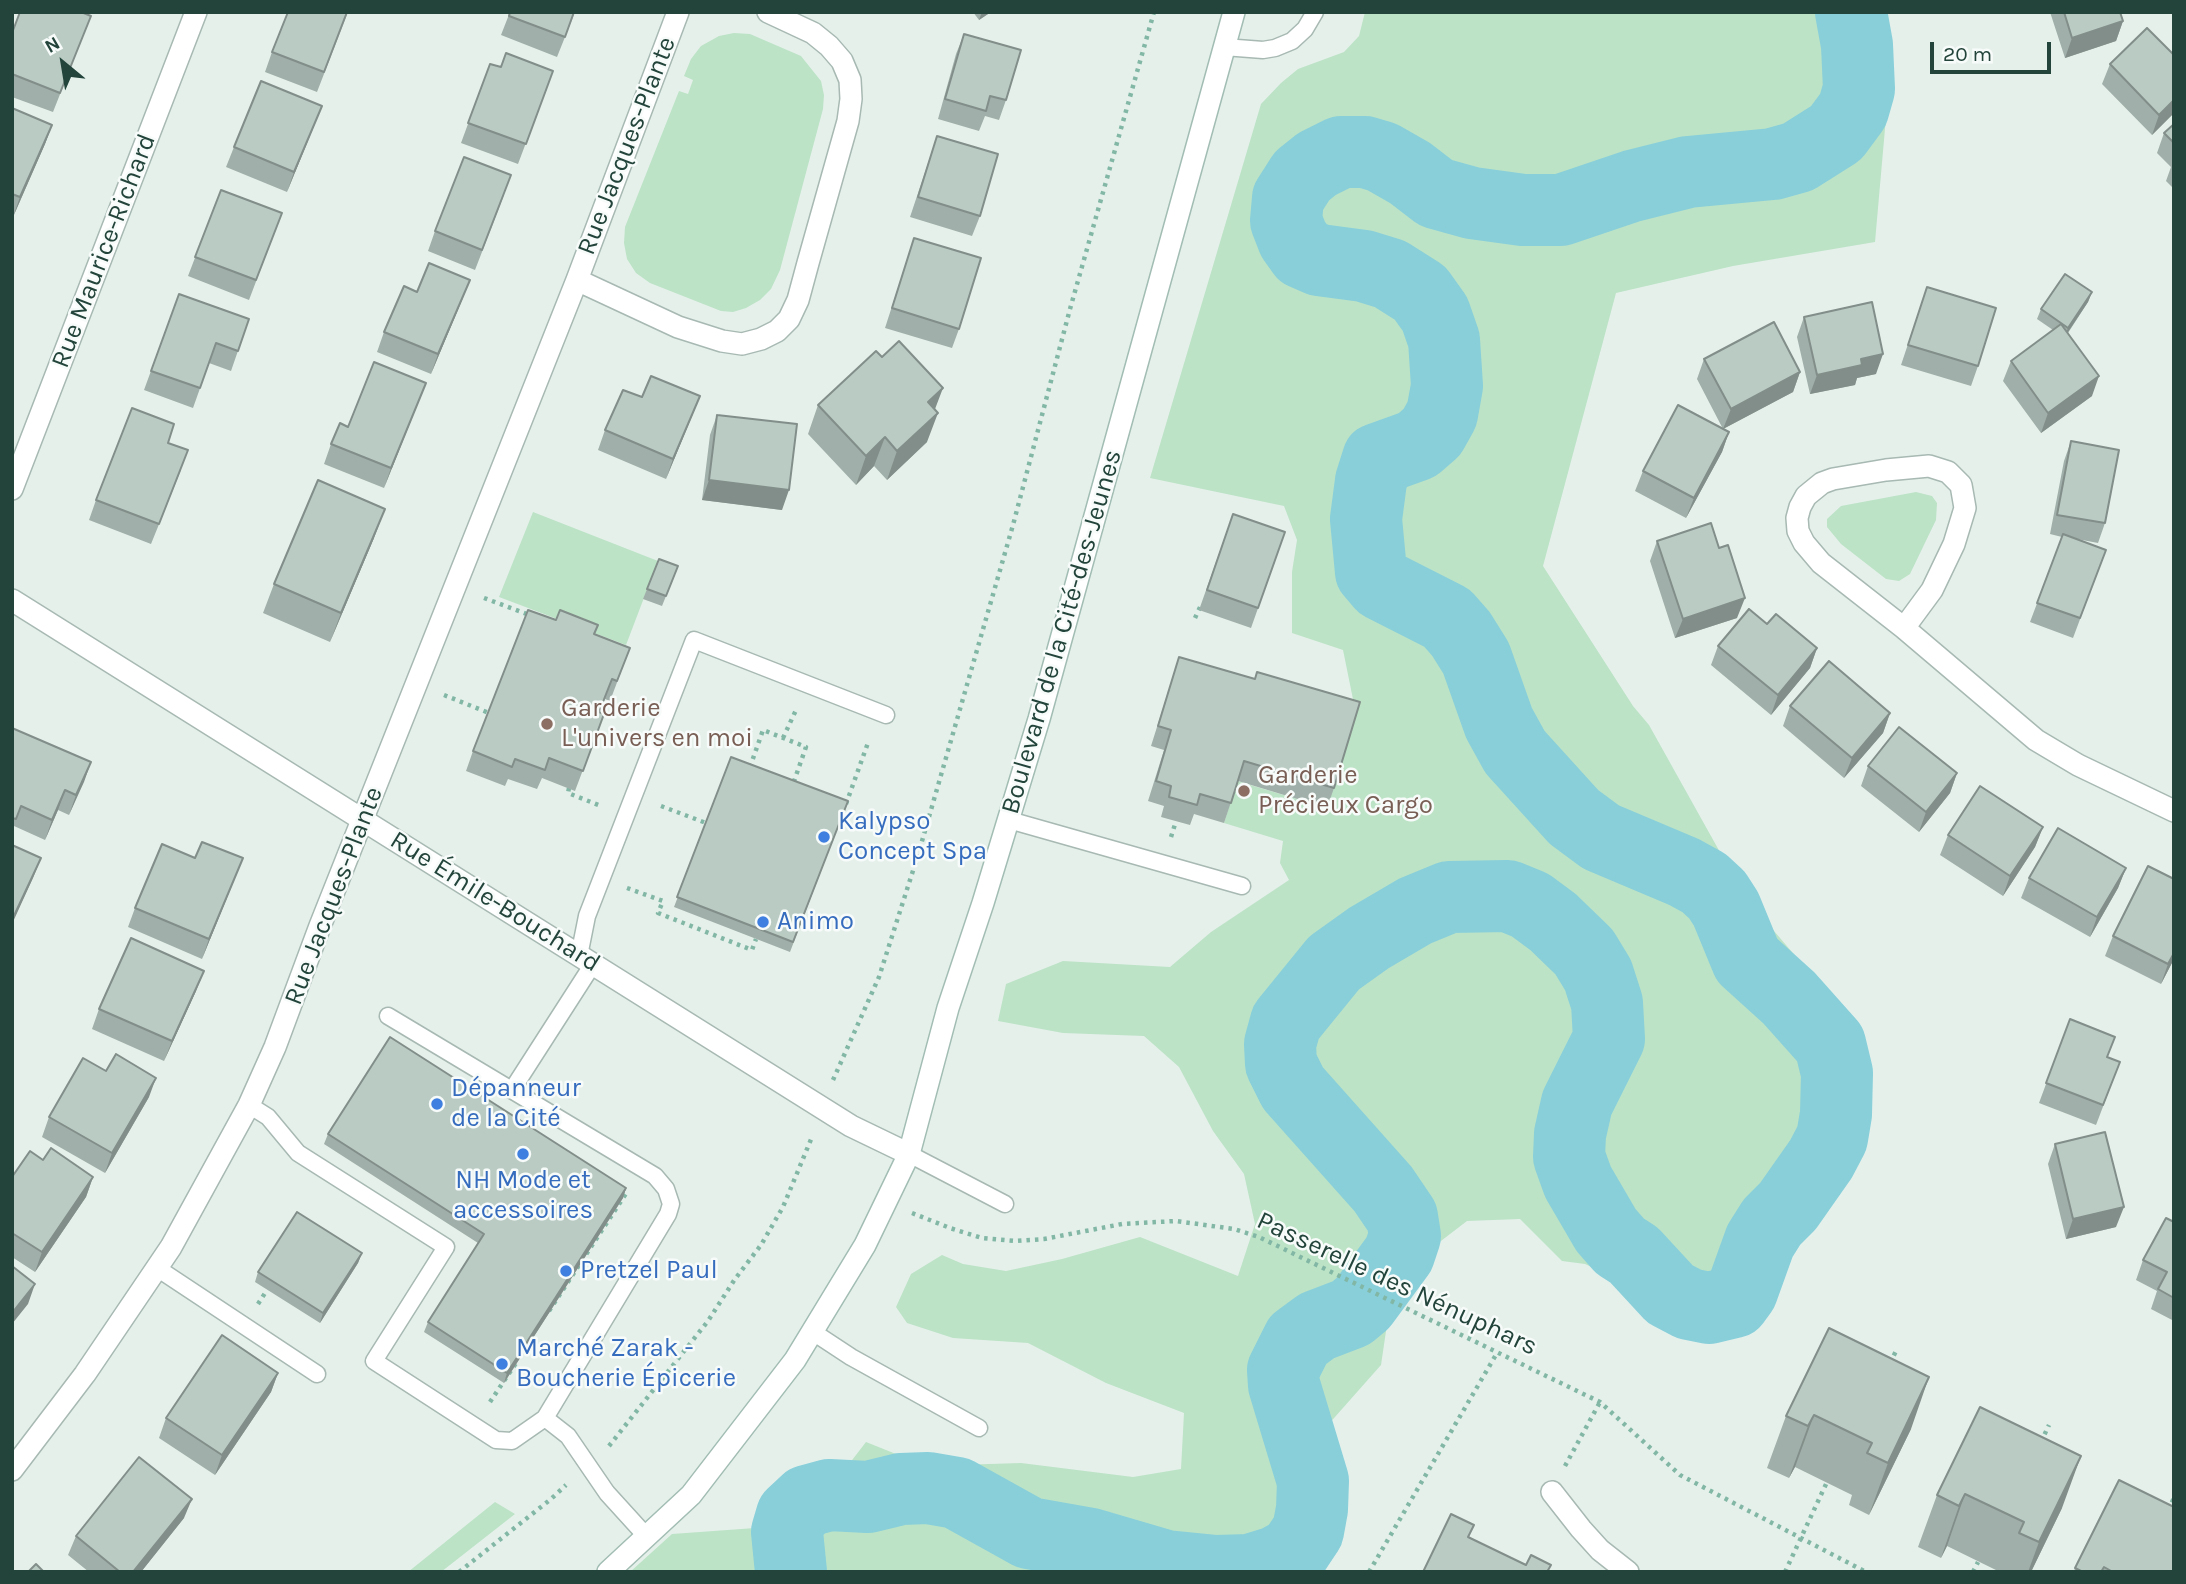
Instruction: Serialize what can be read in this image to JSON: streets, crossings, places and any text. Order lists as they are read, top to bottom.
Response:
{
  "streets": {
    "street": [
      "Rue Jacques-Plante",
      "Rue Maurice-Richard",
      "Boulevard de la Cité-des-Jeunes",
      "Rue Émile-Bouchard"
    ],
    "path": ["Passerelle des Nénuphars"]
  },
  "crossings": [
    ["Rue Jacques-Plante", "Rue Émile-Bouchard"],
    ["Boulevard de la Cité-des-Jeunes", "Rue Émile-Bouchard"],
    ["Boulevard de la Cité-des-Jeunes", "Passerelle des Nénuphars"]
  ],
  "places": [
    "Garderie L'univers en moi",
    "Garderie Précieux Cargo",
    "Kalypso Concept Spa",
    "Animo",
    "Dépanneur de la Cité",
    "NH Mode et accessoires",
    "Pretzel Paul",
    "Marché Zarak - Boucherie Épicerie"
  ],
  "scale_bar": "20 m",
  "north": "top left"
}
